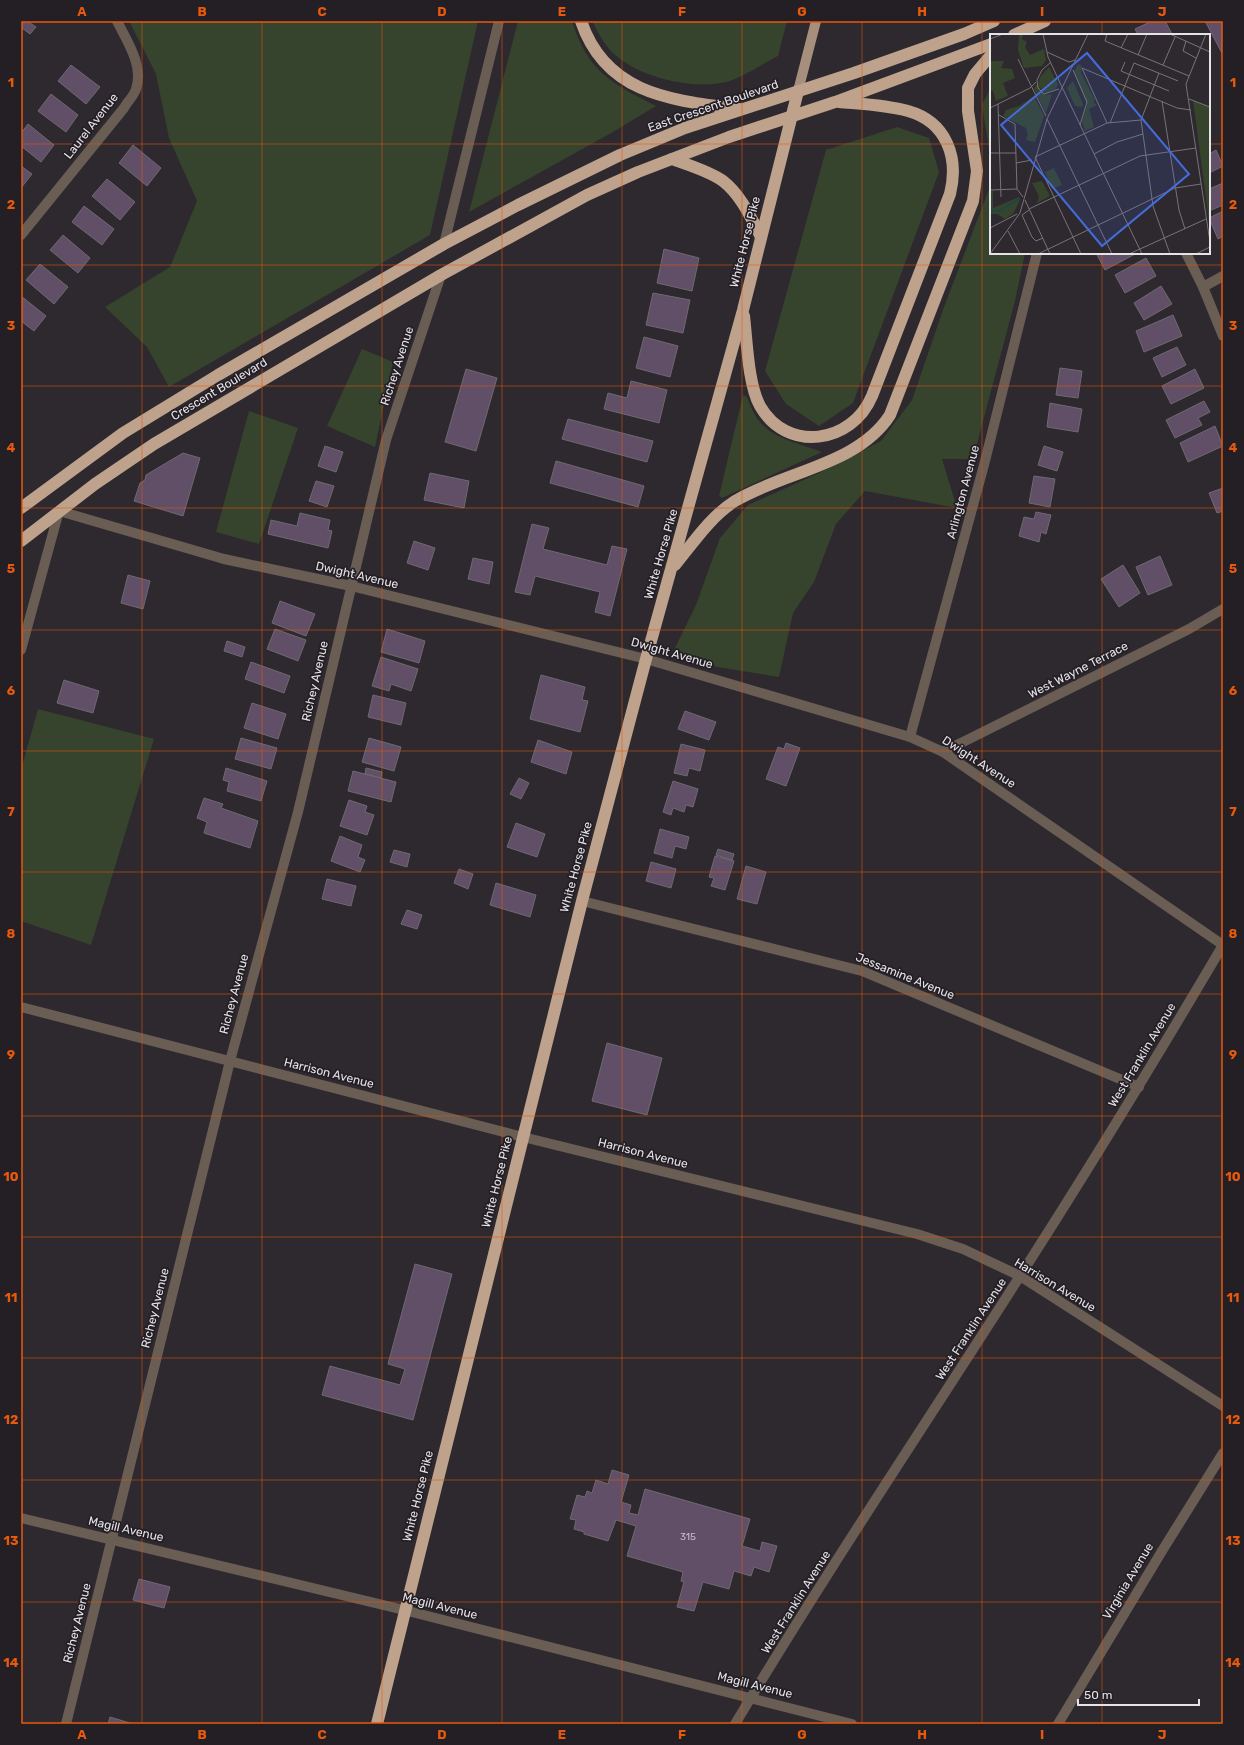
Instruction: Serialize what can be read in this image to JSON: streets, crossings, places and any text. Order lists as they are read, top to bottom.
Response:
{
  "streets": {
    "highway": ["East Crescent Boulevard", "White Horse Pike", "Crescent Boulevard"],
    "street": [
      "Laurel Avenue",
      "Richey Avenue",
      "Arlington Avenue",
      "Dwight Avenue",
      "West Wayne Terrace",
      "Jessamine Avenue",
      "West Franklin Avenue",
      "Harrison Avenue",
      "Magill Avenue",
      "Virginia Avenue"
    ]
  },
  "crossings": [
    ["East Crescent Boulevard", "White Horse Pike"],
    ["East Crescent Boulevard", "Crescent Boulevard"],
    ["White Horse Pike", "Dwight Avenue"],
    ["White Horse Pike", "Jessamine Avenue"],
    ["White Horse Pike", "Harrison Avenue"],
    ["White Horse Pike", "Magill Avenue"],
    ["Richey Avenue", "Crescent Boulevard"],
    ["Richey Avenue", "Dwight Avenue"],
    ["Richey Avenue", "Harrison Avenue"],
    ["Richey Avenue", "Magill Avenue"],
    ["Crescent Boulevard", "Dwight Avenue"],
    ["Arlington Avenue", "Dwight Avenue"],
    ["Dwight Avenue", "West Wayne Terrace"],
    ["Dwight Avenue", "West Franklin Avenue"],
    ["Jessamine Avenue", "West Franklin Avenue"],
    ["West Franklin Avenue", "Harrison Avenue"],
    ["West Franklin Avenue", "Magill Avenue"]
  ],
  "house_numbers": ["315"],
  "scale_bar": "50 m",
  "grid": {
    "columns": [
      "A",
      "B",
      "C",
      "D",
      "E",
      "F",
      "G",
      "H",
      "I",
      "J"
    ],
    "rows": [
      "1",
      "2",
      "3",
      "4",
      "5",
      "6",
      "7",
      "8",
      "9",
      "10",
      "11",
      "12",
      "13",
      "14"
    ]
  }
}
